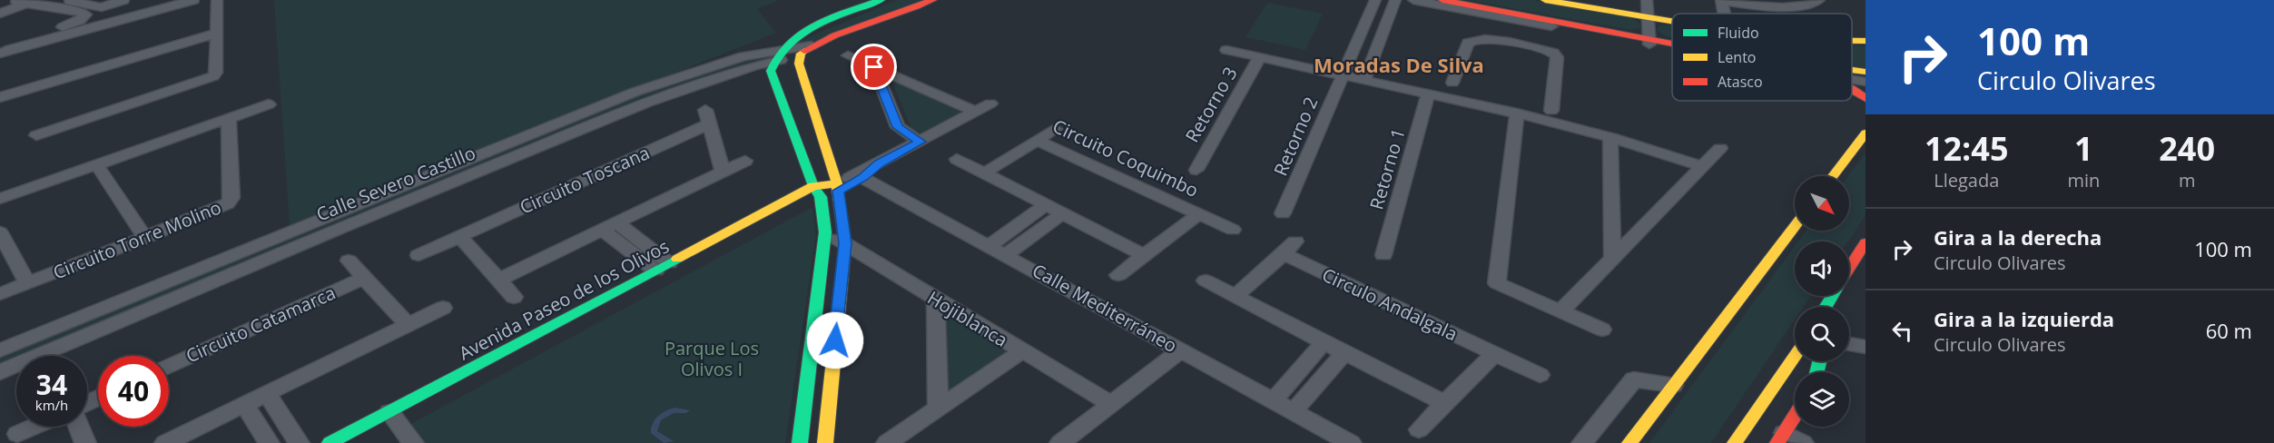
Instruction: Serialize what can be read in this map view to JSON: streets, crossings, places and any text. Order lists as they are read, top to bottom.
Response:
{
  "streets": {
    "street": [
      "Retorno 3",
      "Retorno 2",
      "Circuito Coquimbo",
      "Retorno 1",
      "Circuito Toscana",
      "Calle Severo Castillo",
      "Circuito Torre Molino",
      "Avenida Paseo de los Olivos",
      "Circulo Andalgala",
      "Calle Mediterráneo",
      "Hojiblanca",
      "Circuito Catamarca"
    ]
  },
  "districts": ["Moradas De Silva"],
  "parks": ["Parque Los Olivos I"],
  "legend": ["Fluido", "Lento", "Atasco"],
  "north": "bottom right",
  "page": {
    "turn": ["100 m", "Circulo Olivares"],
    "eta": [
      "12:45",
      "Llegada",
      "1",
      "min",
      "240",
      "m"
    ],
    "list": [
      {
        "name": "Gira a la derecha",
        "note": "Circulo Olivares",
        "value": "100 m"
      },
      {
        "name": "Gira a la izquierda",
        "note": "Circulo Olivares",
        "value": "60 m"
      }
    ],
    "speed": "34 km/h",
    "limit": "40"
  }
}
